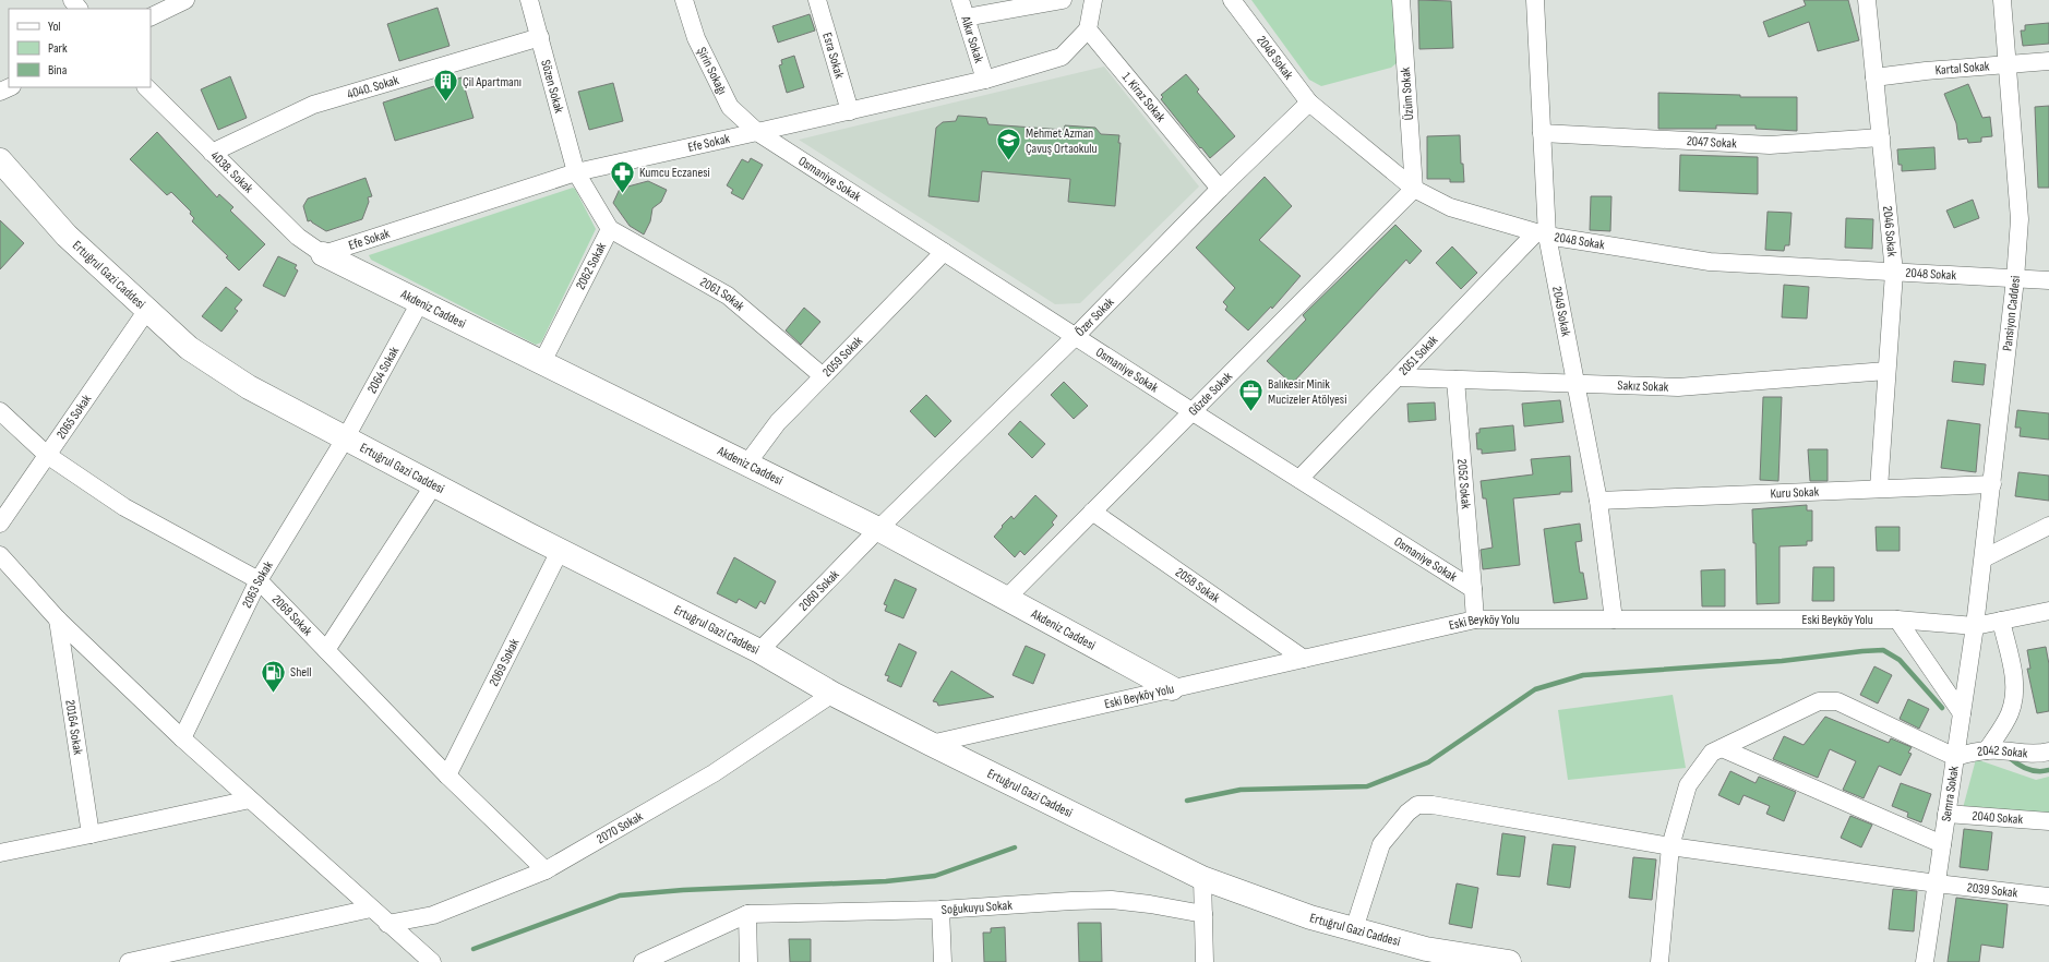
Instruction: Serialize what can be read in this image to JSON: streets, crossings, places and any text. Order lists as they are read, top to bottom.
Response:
{
  "streets": {
    "main road": ["Ertuğrul Gazi Caddesi", "Akdeniz Caddesi"],
    "street": [
      "Alkır Sokak",
      "Esra Sokak",
      "2048 Sokak",
      "Kartal Sokak",
      "Şirin Sokağı",
      "Sözen Sokak",
      "4040. Sokak",
      "Üzüm Sokak",
      "1. Kiraz Sokak",
      "2047 Sokak",
      "Efe Sokak",
      "4038. Sokak",
      "Osmaniye Sokak",
      "2046 Sokak",
      "2062 Sokak",
      "2061 Sokak",
      "2049 Sokak",
      "Pansiyon Caddesi",
      "Özer Sokak",
      "2059 Sokak",
      "2051 Sokak",
      "2064 Sokak",
      "Sakız Sokak",
      "Gözde Sokak",
      "2065 Sokak",
      "2052 Sokak",
      "Kuru Sokak",
      "2063 Sokak",
      "2058 Sokak",
      "2060 Sokak",
      "2068 Sokak",
      "Eski Beyköy Yolu",
      "2069 Sokak",
      "20164 Sokak",
      "2042 Sokak",
      "Semra Sokak",
      "2040 Sokak",
      "2070 Sokak",
      "2039 Sokak",
      "Soğukuyu Sokak"
    ]
  },
  "crossings": [
    ["Alkır Sokak", "Efe Sokak"],
    ["Esra Sokak", "Efe Sokak"],
    ["2048 Sokak", "Üzüm Sokak"],
    ["2048 Sokak", "2046 Sokak"],
    ["2048 Sokak", "2049 Sokak"],
    ["2048 Sokak", "Pansiyon Caddesi"],
    ["2048 Sokak", "Özer Sokak"],
    ["2048 Sokak", "2051 Sokak"],
    ["2048 Sokak", "Gözde Sokak"],
    ["Kartal Sokak", "2046 Sokak"],
    ["Kartal Sokak", "Pansiyon Caddesi"],
    ["Şirin Sokağı", "Efe Sokak"],
    ["Şirin Sokağı", "Osmaniye Sokak"],
    ["Sözen Sokak", "4040. Sokak"],
    ["Sözen Sokak", "Efe Sokak"],
    ["Sözen Sokak", "2062 Sokak"],
    ["4040. Sokak", "4038. Sokak"],
    ["Üzüm Sokak", "Gözde Sokak"],
    ["1. Kiraz Sokak", "Efe Sokak"],
    ["1. Kiraz Sokak", "Özer Sokak"],
    ["2047 Sokak", "2046 Sokak"],
    ["2047 Sokak", "2049 Sokak"],
    ["Efe Sokak", "4038. Sokak"],
    ["Efe Sokak", "Osmaniye Sokak"],
    ["Efe Sokak", "2062 Sokak"],
    ["Efe Sokak", "Akdeniz Caddesi"],
    ["4038. Sokak", "Akdeniz Caddesi"],
    ["Osmaniye Sokak", "Özer Sokak"],
    ["Osmaniye Sokak", "2059 Sokak"],
    ["Osmaniye Sokak", "2051 Sokak"],
    ["Osmaniye Sokak", "Gözde Sokak"],
    ["Osmaniye Sokak", "2052 Sokak"],
    ["2046 Sokak", "Sakız Sokak"],
    ["2046 Sokak", "Kuru Sokak"],
    ["2062 Sokak", "2061 Sokak"],
    ["2062 Sokak", "Akdeniz Caddesi"],
    ["Ertuğrul Gazi Caddesi", "2064 Sokak"],
    ["Ertuğrul Gazi Caddesi", "2065 Sokak"],
    ["Ertuğrul Gazi Caddesi", "2063 Sokak"],
    ["Ertuğrul Gazi Caddesi", "2060 Sokak"],
    ["Ertuğrul Gazi Caddesi", "Eski Beyköy Yolu"],
    ["Ertuğrul Gazi Caddesi", "2069 Sokak"],
    ["Ertuğrul Gazi Caddesi", "2070 Sokak"],
    ["Ertuğrul Gazi Caddesi", "2039 Sokak"],
    ["2061 Sokak", "2059 Sokak"],
    ["Akdeniz Caddesi", "Özer Sokak"],
    ["Akdeniz Caddesi", "2059 Sokak"],
    ["Akdeniz Caddesi", "2064 Sokak"],
    ["Akdeniz Caddesi", "Gözde Sokak"],
    ["Akdeniz Caddesi", "2060 Sokak"],
    ["Akdeniz Caddesi", "Eski Beyköy Yolu"],
    ["2049 Sokak", "2051 Sokak"],
    ["2049 Sokak", "Sakız Sokak"],
    ["2049 Sokak", "Kuru Sokak"],
    ["2049 Sokak", "Eski Beyköy Yolu"],
    ["Pansiyon Caddesi", "Kuru Sokak"],
    ["Pansiyon Caddesi", "Eski Beyköy Yolu"],
    ["Pansiyon Caddesi", "Semra Sokak"],
    ["Özer Sokak", "2060 Sokak"],
    ["2051 Sokak", "Sakız Sokak"],
    ["2064 Sokak", "2063 Sokak"],
    ["Sakız Sokak", "2052 Sokak"],
    ["Gözde Sokak", "2058 Sokak"],
    ["2065 Sokak", "2068 Sokak"],
    ["2063 Sokak", "2068 Sokak"],
    ["2058 Sokak", "Eski Beyköy Yolu"],
    ["2068 Sokak", "2069 Sokak"],
    ["2068 Sokak", "2070 Sokak"],
    ["Eski Beyköy Yolu", "Semra Sokak"],
    ["2042 Sokak", "Semra Sokak"],
    ["Semra Sokak", "2040 Sokak"],
    ["Semra Sokak", "2039 Sokak"]
  ],
  "places": {
    "building": ["Çil Apartmanı"],
    "school or university": ["Mehmet Azman Çavuş Ortaokulu"],
    "pharmacy": ["Kumcu Eczanesi"],
    "office": ["Balıkesir Minik Mucizeler Atölyesi"],
    "fuel station": ["Shell"]
  },
  "legend": ["Yol", "Park", "Bina"]
}
